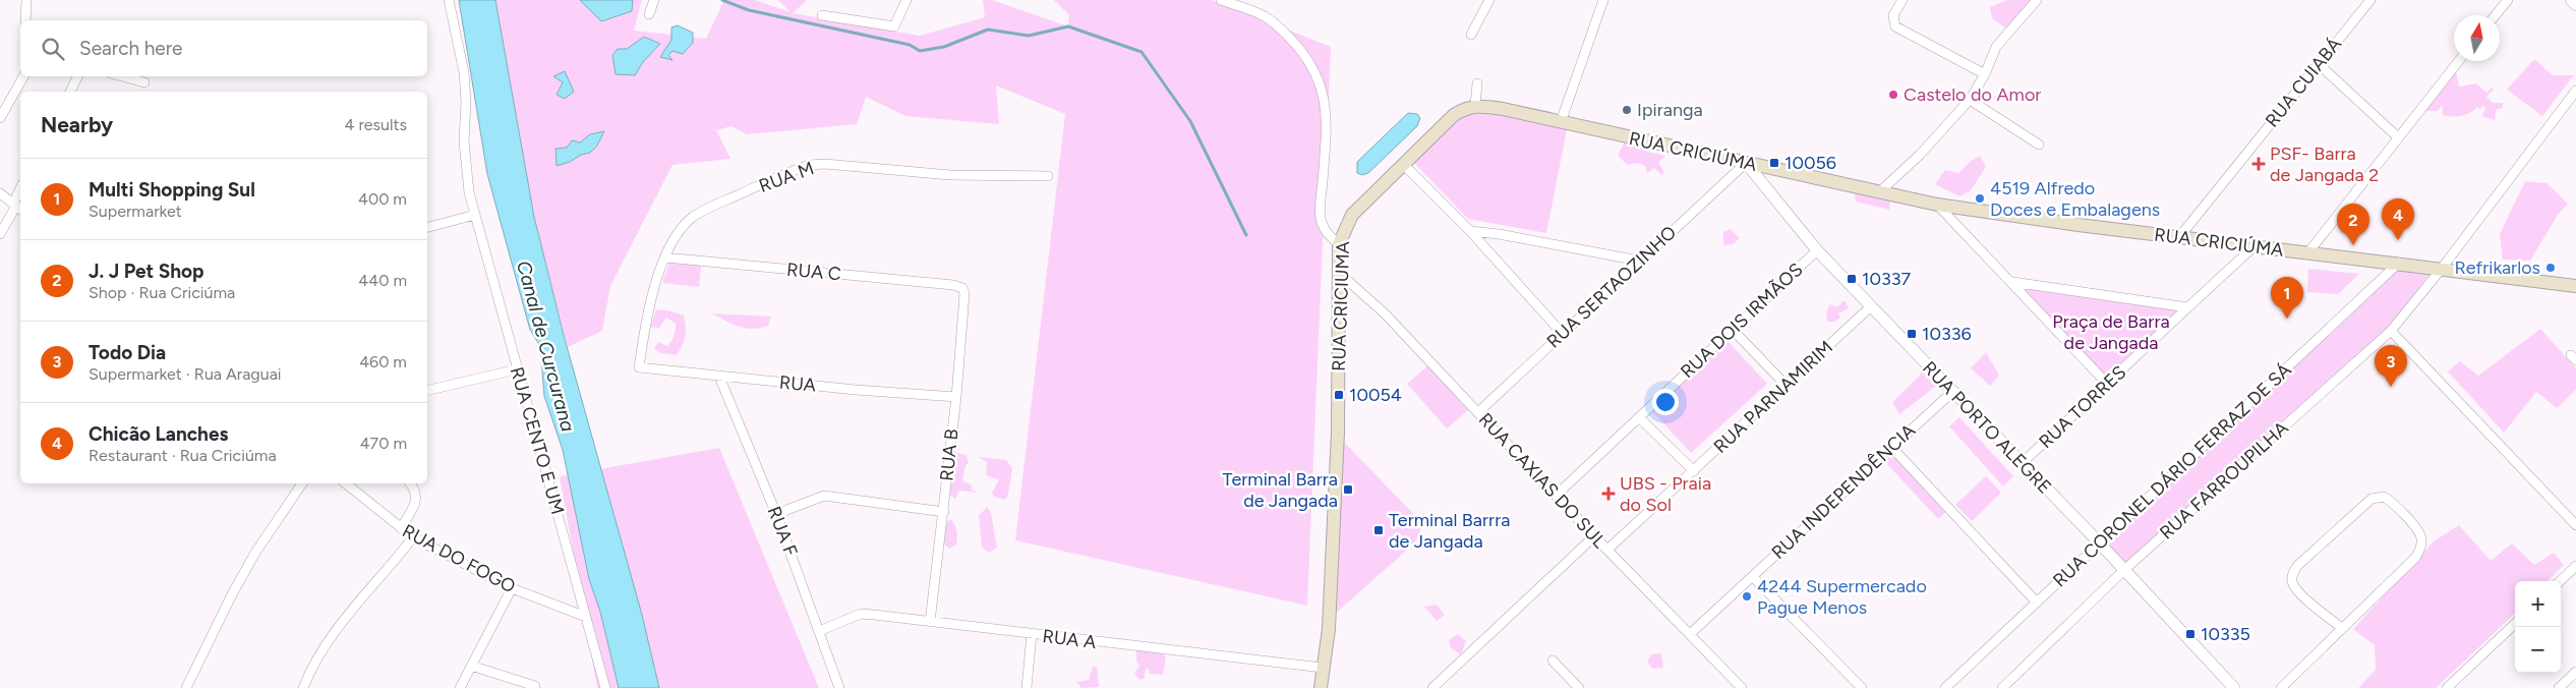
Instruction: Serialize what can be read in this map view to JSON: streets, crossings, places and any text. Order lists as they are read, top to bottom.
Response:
{
  "streets": {
    "main road": ["RUA CRICIÚMA", "RUA CRICIUMA"],
    "street": [
      "RUA CUIABÁ",
      "RUA M",
      "RUA C",
      "RUA SERTAOZINHO",
      "RUA DOIS IRMÃOS",
      "RUA",
      "RUA PARNAMIRIM",
      "RUA TORRES",
      "RUA PORTO ALEGRE",
      "RUA CENTO E UM",
      "RUA B",
      "RUA CORONEL DÁRIO FERRAZ DE SÁ",
      "RUA CAXIAS DO SUL",
      "RUA FARROUPILHA",
      "RUA INDEPENDÊNCIA",
      "RUA F",
      "RUA DO FOGO",
      "RUA A"
    ]
  },
  "crossings": [
    ["RUA CUIABÁ", "RUA CRICIÚMA"],
    ["RUA CRICIÚMA", "RUA SERTAOZINHO"],
    ["RUA CRICIÚMA", "RUA CRICIUMA"],
    ["RUA CRICIÚMA", "RUA TORRES"],
    ["RUA CRICIÚMA", "RUA PORTO ALEGRE"],
    ["RUA CRICIÚMA", "RUA CORONEL DÁRIO FERRAZ DE SÁ"],
    ["RUA CRICIÚMA", "RUA FARROUPILHA"],
    ["RUA M", "RUA C"],
    ["RUA M", "RUA"],
    ["RUA C", "RUA B"],
    ["RUA SERTAOZINHO", "RUA PORTO ALEGRE"],
    ["RUA SERTAOZINHO", "RUA CAXIAS DO SUL"],
    ["RUA CRICIUMA", "RUA CAXIAS DO SUL"],
    ["RUA CRICIUMA", "RUA A"],
    ["RUA DOIS IRMÃOS", "RUA PORTO ALEGRE"],
    ["RUA DOIS IRMÃOS", "RUA CAXIAS DO SUL"],
    ["RUA", "RUA B"],
    ["RUA", "RUA F"],
    ["RUA PARNAMIRIM", "RUA PORTO ALEGRE"],
    ["RUA PARNAMIRIM", "RUA CAXIAS DO SUL"],
    ["RUA TORRES", "RUA PORTO ALEGRE"],
    ["RUA PORTO ALEGRE", "RUA CORONEL DÁRIO FERRAZ DE SÁ"],
    ["RUA PORTO ALEGRE", "RUA FARROUPILHA"],
    ["RUA PORTO ALEGRE", "RUA INDEPENDÊNCIA"],
    ["RUA CENTO E UM", "RUA DO FOGO"],
    ["RUA B", "RUA A"],
    ["RUA CAXIAS DO SUL", "RUA INDEPENDÊNCIA"],
    ["RUA F", "RUA A"]
  ],
  "water": ["Canal de Curcurana"],
  "parks": ["Praça de Barra de Jangada"],
  "places": {
    "other": [
      "Castelo do Amor",
      "Ipiranga",
      "4519 Alfredo Doces e Embalagens",
      "Refrikarlos",
      "4244 Supermercado Pague Menos"
    ],
    "transit": [
      "10056",
      "10337",
      "10336",
      "10054",
      "Terminal Barra de Jangada",
      "Terminal Barrra de Jangada",
      "10335"
    ],
    "health": ["PSF- Barra de Jangada 2", "UBS - Praia do Sol"]
  },
  "north": "top",
  "page": {
    "search": "Search here",
    "heading": ["Nearby", "4 results"],
    "list": [
      {
        "mark": "1",
        "name": "Multi Shopping Sul",
        "note": "Supermarket",
        "value": "400 m"
      },
      {
        "mark": "2",
        "name": "J. J Pet Shop",
        "note": "Shop · Rua Criciúma",
        "value": "440 m"
      },
      {
        "mark": "3",
        "name": "Todo Dia",
        "note": "Supermarket · Rua Araguai",
        "value": "460 m"
      },
      {
        "mark": "4",
        "name": "Chicão Lanches",
        "note": "Restaurant · Rua Criciúma",
        "value": "470 m"
      }
    ],
    "pins": [
      "4",
      "2",
      "1",
      "3"
    ],
    "map_buttons": ["+", "−"]
  }
}
